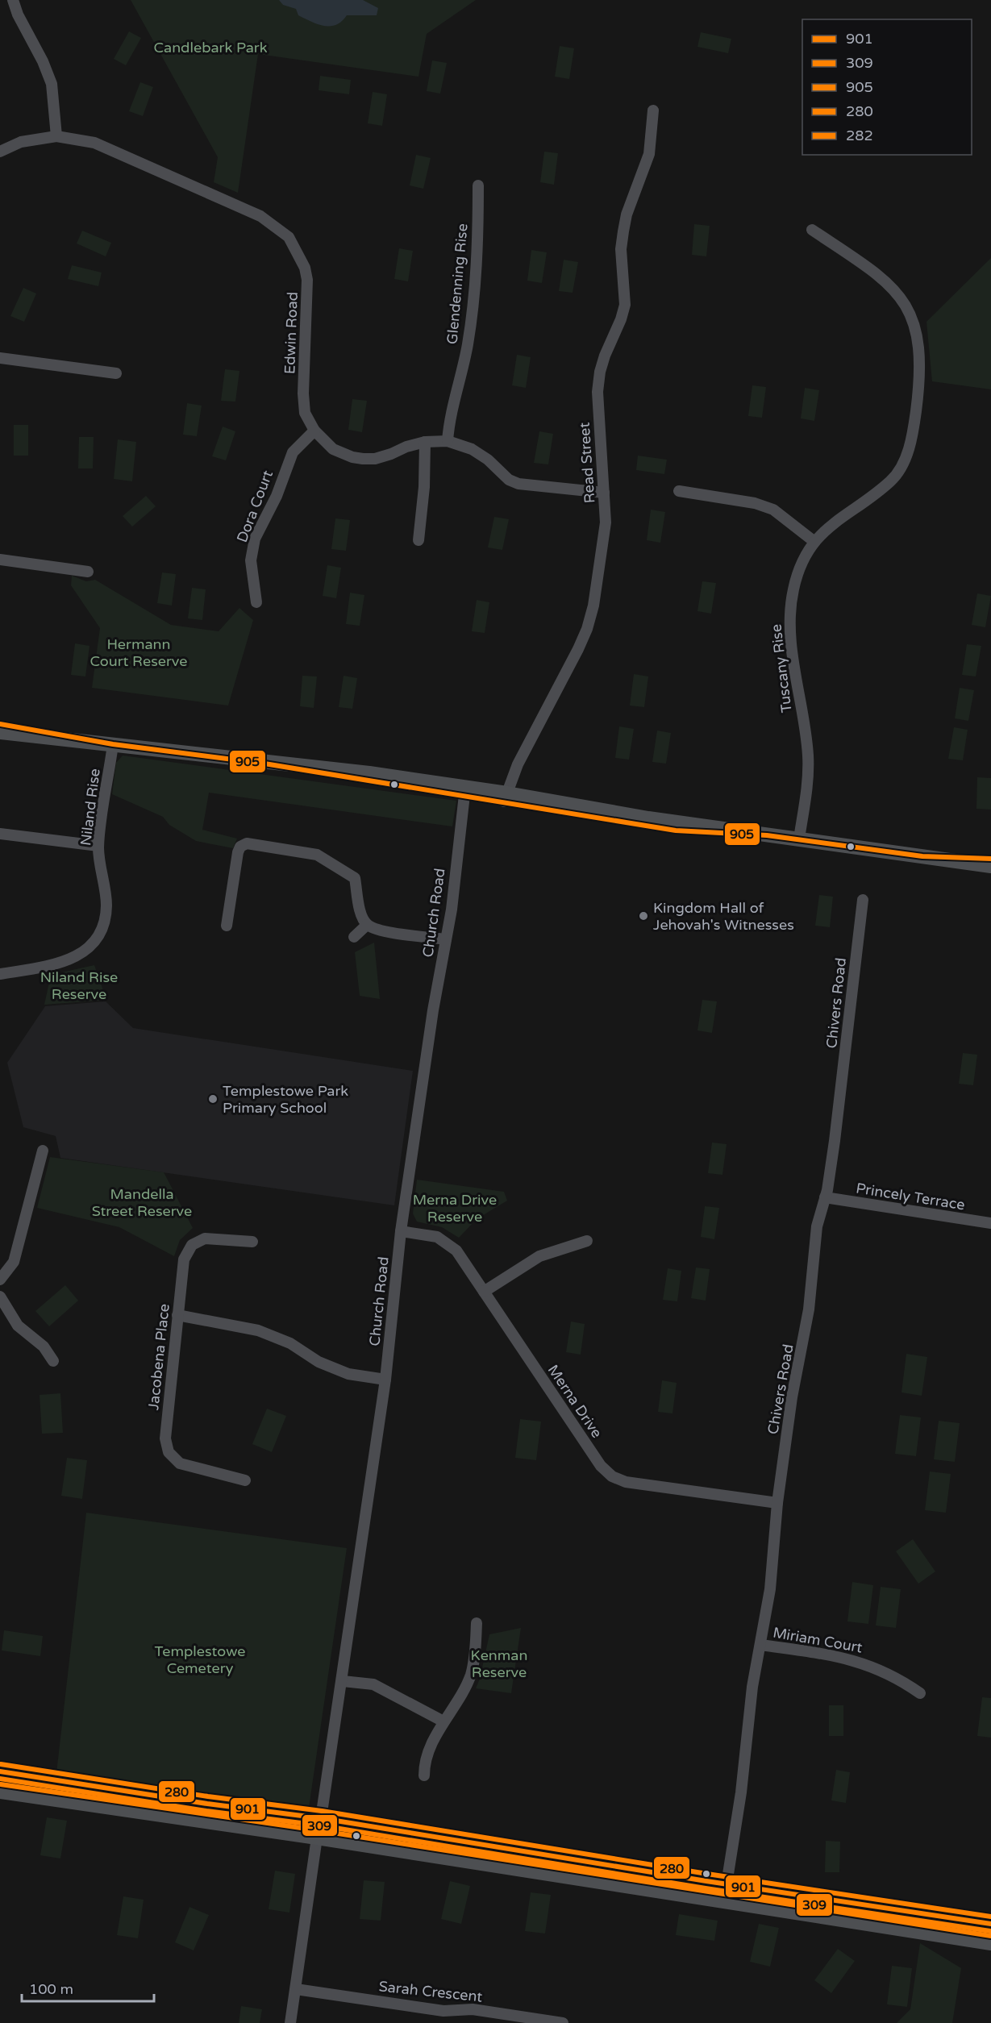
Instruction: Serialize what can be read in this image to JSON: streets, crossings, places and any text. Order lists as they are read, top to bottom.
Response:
{
  "streets": {
    "street": [
      "Glendenning Rise",
      "Edwin Road",
      "Read Street",
      "Dora Court",
      "Tuscany Rise",
      "Niland Rise",
      "Church Road",
      "Chivers Road",
      "Princely Terrace",
      "Jacobena Place",
      "Merna Drive",
      "Miriam Court",
      "Sarah Crescent"
    ]
  },
  "crossings": [
    ["Glendenning Rise", "Edwin Road"],
    ["Edwin Road", "Read Street"],
    ["Edwin Road", "Dora Court"],
    ["Church Road", "Merna Drive"],
    ["Chivers Road", "Princely Terrace"],
    ["Chivers Road", "Merna Drive"],
    ["Chivers Road", "Miriam Court"]
  ],
  "parks": [
    "Candlebark Park",
    "Hermann Court Reserve",
    "Niland Rise Reserve",
    "Mandella Street Reserve",
    "Merna Drive Reserve",
    "Templestowe Cemetery",
    "Kenman Reserve"
  ],
  "places": ["Kingdom Hall of Jehovah's Witnesses", "Templestowe Park Primary School"],
  "lines": [
    "transit line 905",
    "transit line 280",
    "transit line 901",
    "transit line 309",
    "transit line 282"
  ],
  "legend": [
    "901",
    "309",
    "905",
    "280",
    "282"
  ],
  "scale_bar": "100 m"
}
